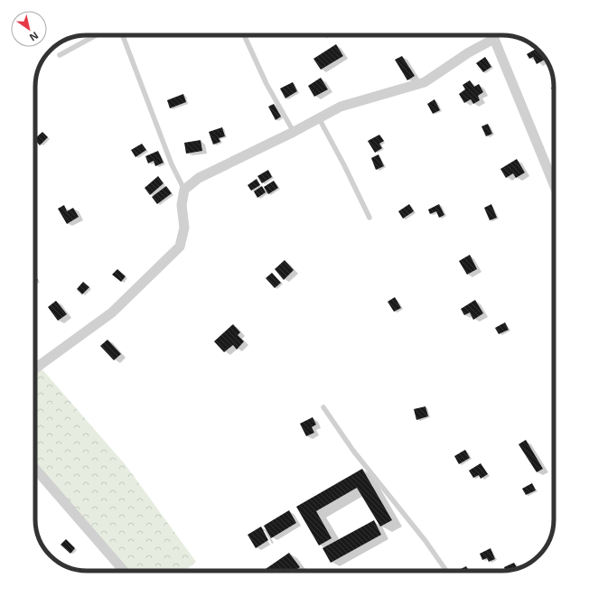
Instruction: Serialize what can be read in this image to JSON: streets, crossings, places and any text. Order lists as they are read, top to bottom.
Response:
{
  "north": "bottom right"
}
